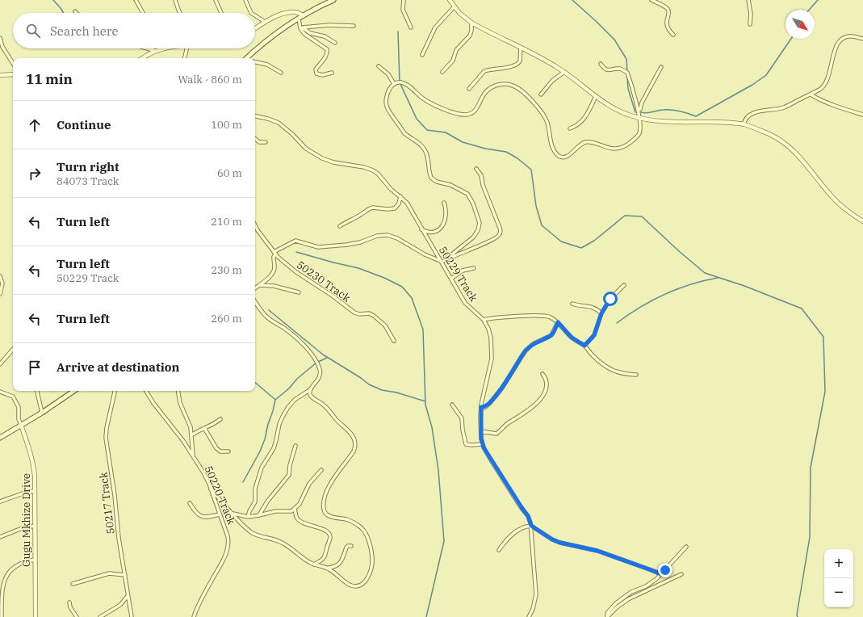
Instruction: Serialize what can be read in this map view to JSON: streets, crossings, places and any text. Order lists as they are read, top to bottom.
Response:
{
  "streets": {
    "street": [
      "50229 Track",
      "50230 Track",
      "50220 Track",
      "50217 Track",
      "Gugu Mkhize Drive"
    ]
  },
  "north": "bottom right",
  "page": {
    "search": "Search here",
    "heading": ["11 min", "Walk · 860 m"],
    "list": [
      ["Continue", "100 m"],
      ["Turn right", "84073 Track", "60 m"],
      ["Turn left", "210 m"],
      ["Turn left", "50229 Track", "230 m"],
      ["Turn left", "260 m"],
      "Arrive at destination"
    ],
    "map_buttons": ["+", "−"]
  }
}
